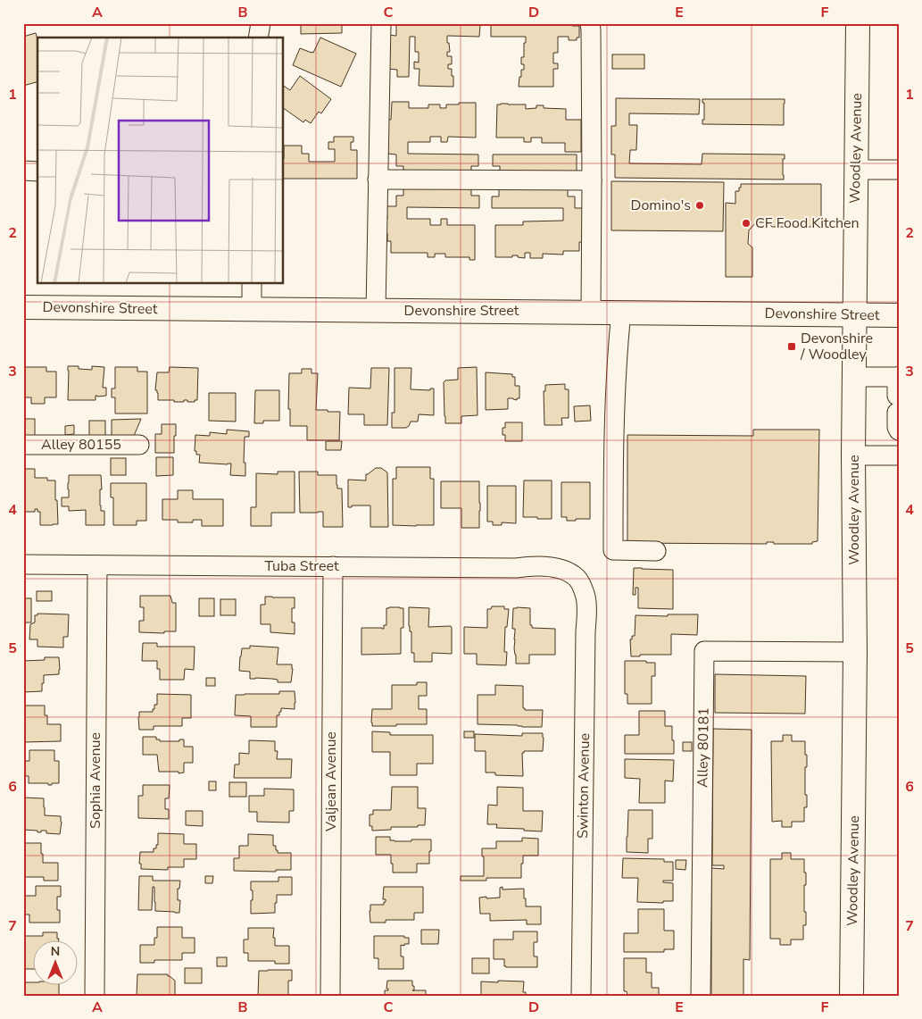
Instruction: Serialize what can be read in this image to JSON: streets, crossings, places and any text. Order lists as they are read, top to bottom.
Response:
{
  "streets": {
    "main road": ["Woodley Avenue", "Devonshire Street"],
    "street": [
      "Alley 80155",
      "Tuba Street",
      "Alley 80181",
      "Sophia Avenue",
      "Valjean Avenue",
      "Swinton Avenue"
    ]
  },
  "crossings": [
    ["Woodley Avenue", "Devonshire Street"],
    ["Woodley Avenue", "Alley 80181"],
    ["Tuba Street", "Sophia Avenue"],
    ["Tuba Street", "Valjean Avenue"],
    ["Tuba Street", "Swinton Avenue"]
  ],
  "places": {
    "other": ["Domino's", "CF Food Kitchen"],
    "transit": ["Devonshire / Woodley"]
  },
  "north": "top",
  "grid": {
    "columns": [
      "A",
      "B",
      "C",
      "D",
      "E",
      "F"
    ],
    "rows": [
      "1",
      "2",
      "3",
      "4",
      "5",
      "6",
      "7"
    ]
  }
}
